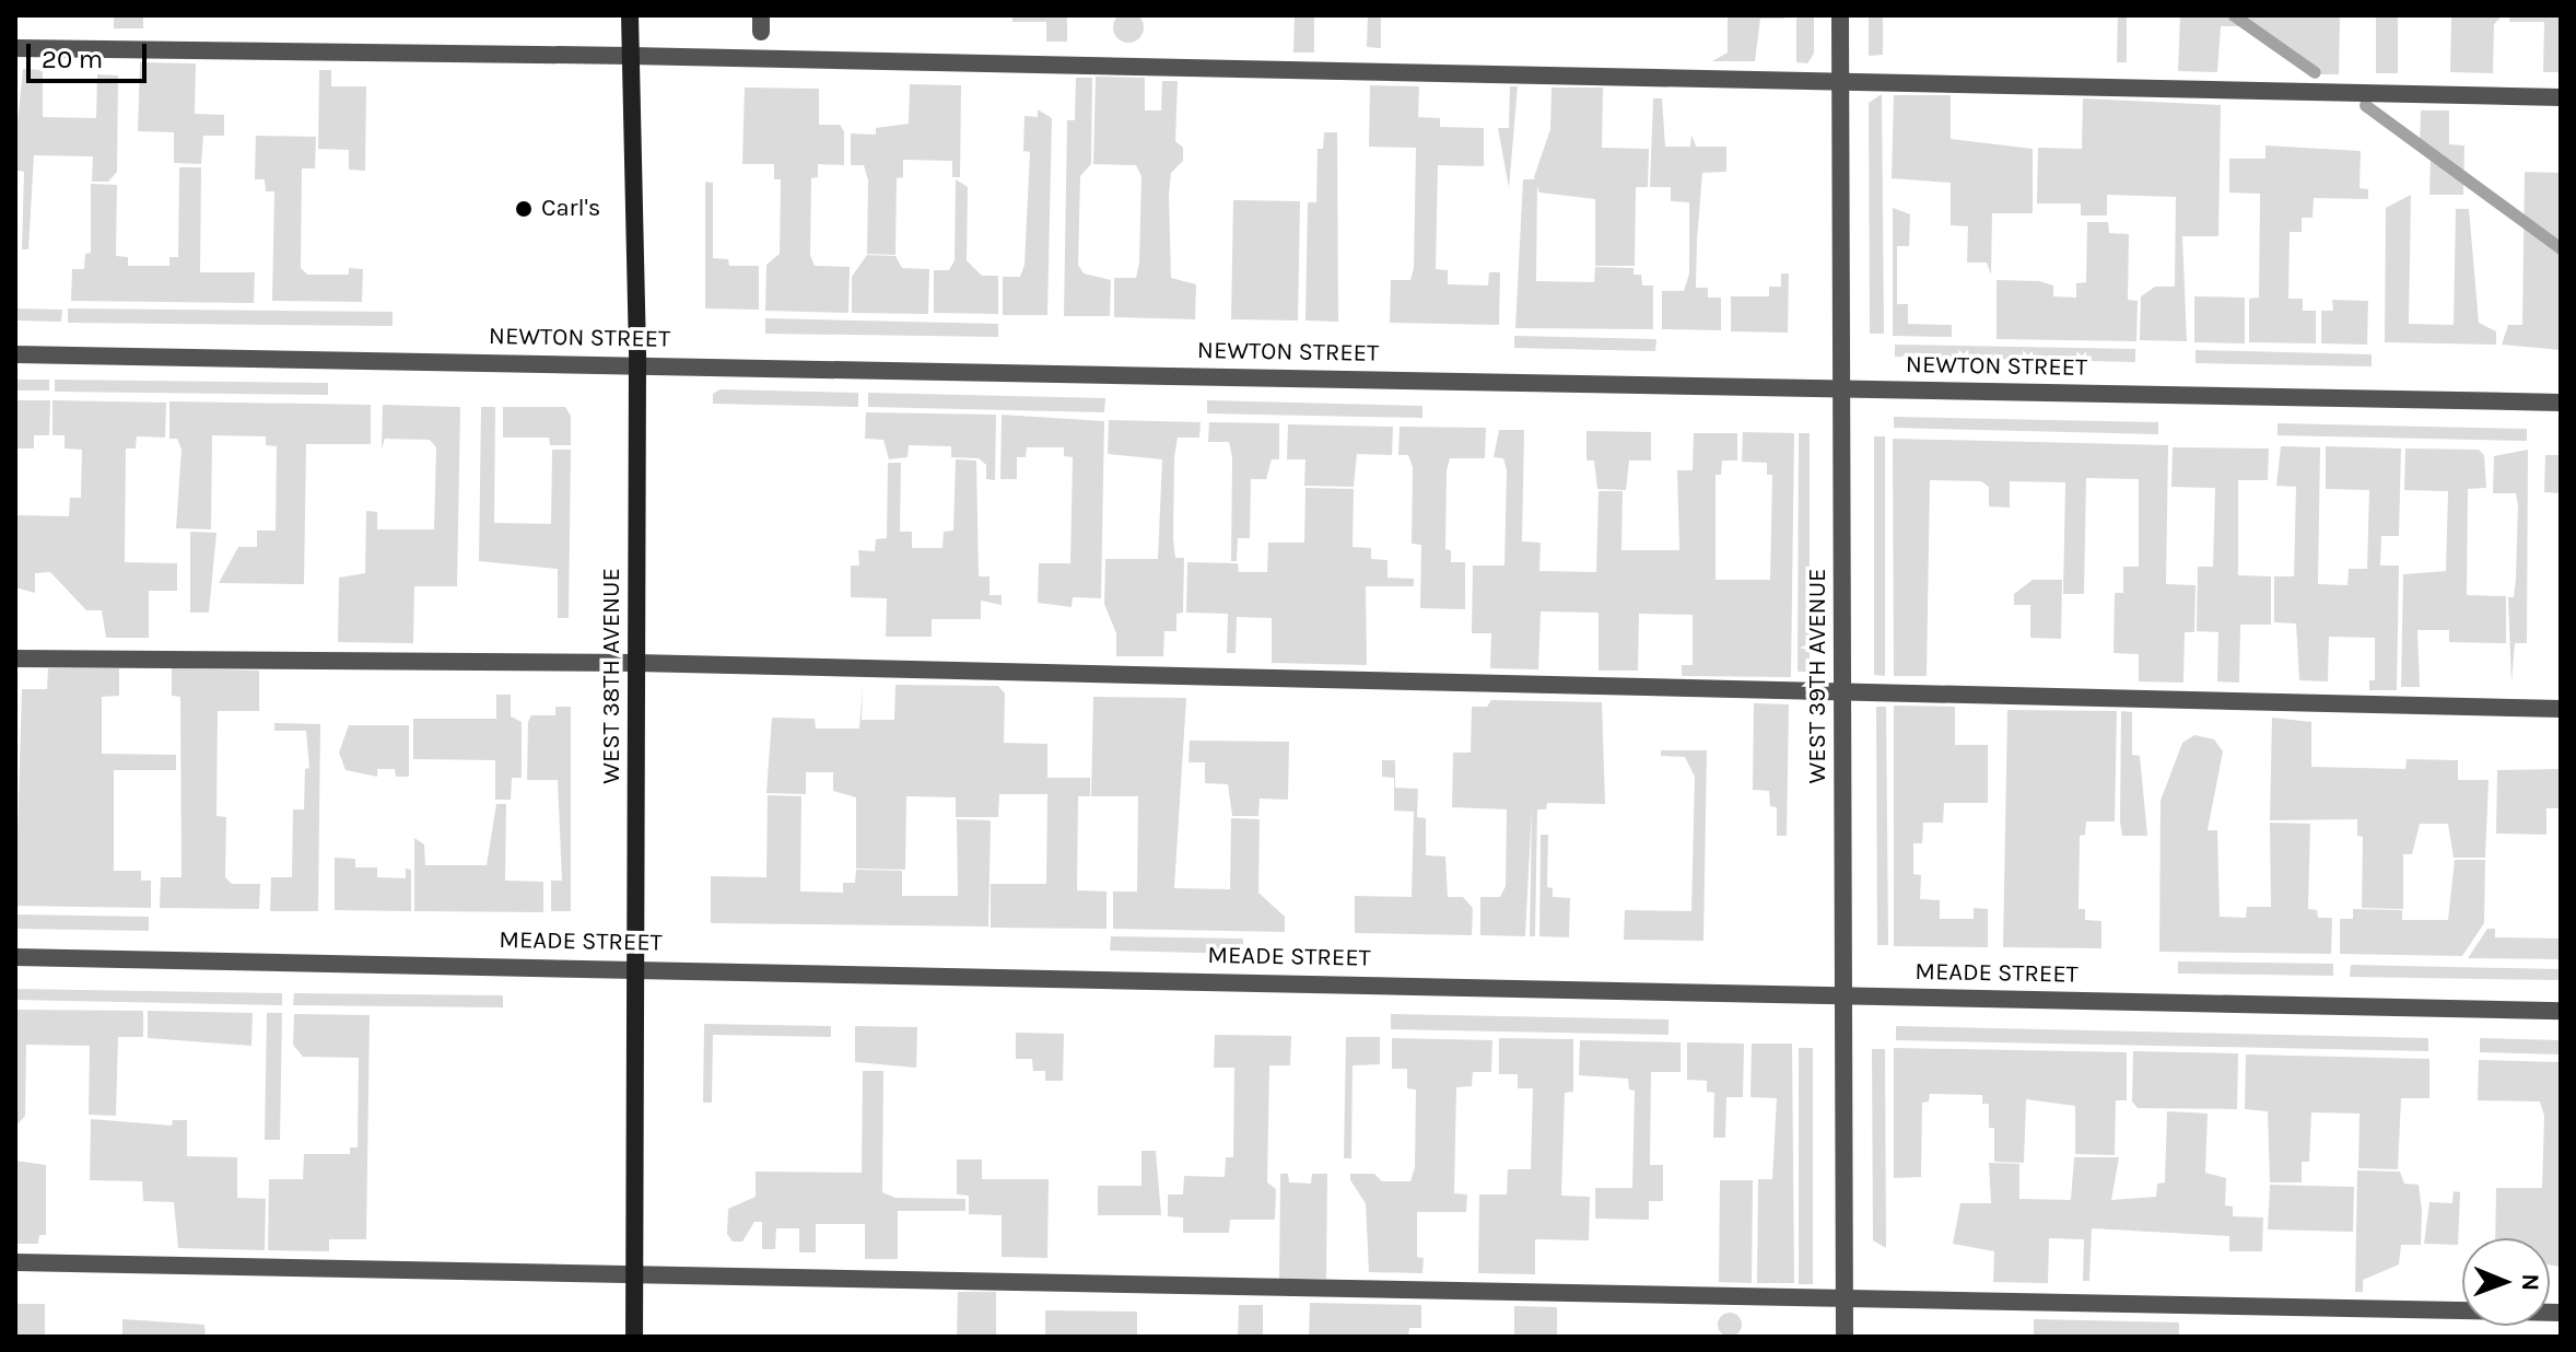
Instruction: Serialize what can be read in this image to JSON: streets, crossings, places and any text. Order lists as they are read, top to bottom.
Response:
{
  "streets": {
    "main road": ["WEST 38TH AVENUE"],
    "street": ["NEWTON STREET", "WEST 39TH AVENUE", "MEADE STREET"]
  },
  "crossings": [
    ["NEWTON STREET", "WEST 38TH AVENUE"],
    ["NEWTON STREET", "WEST 39TH AVENUE"],
    ["WEST 38TH AVENUE", "MEADE STREET"],
    ["WEST 39TH AVENUE", "MEADE STREET"]
  ],
  "places": ["Carl's"],
  "scale_bar": "20 m",
  "north": "right"
}
